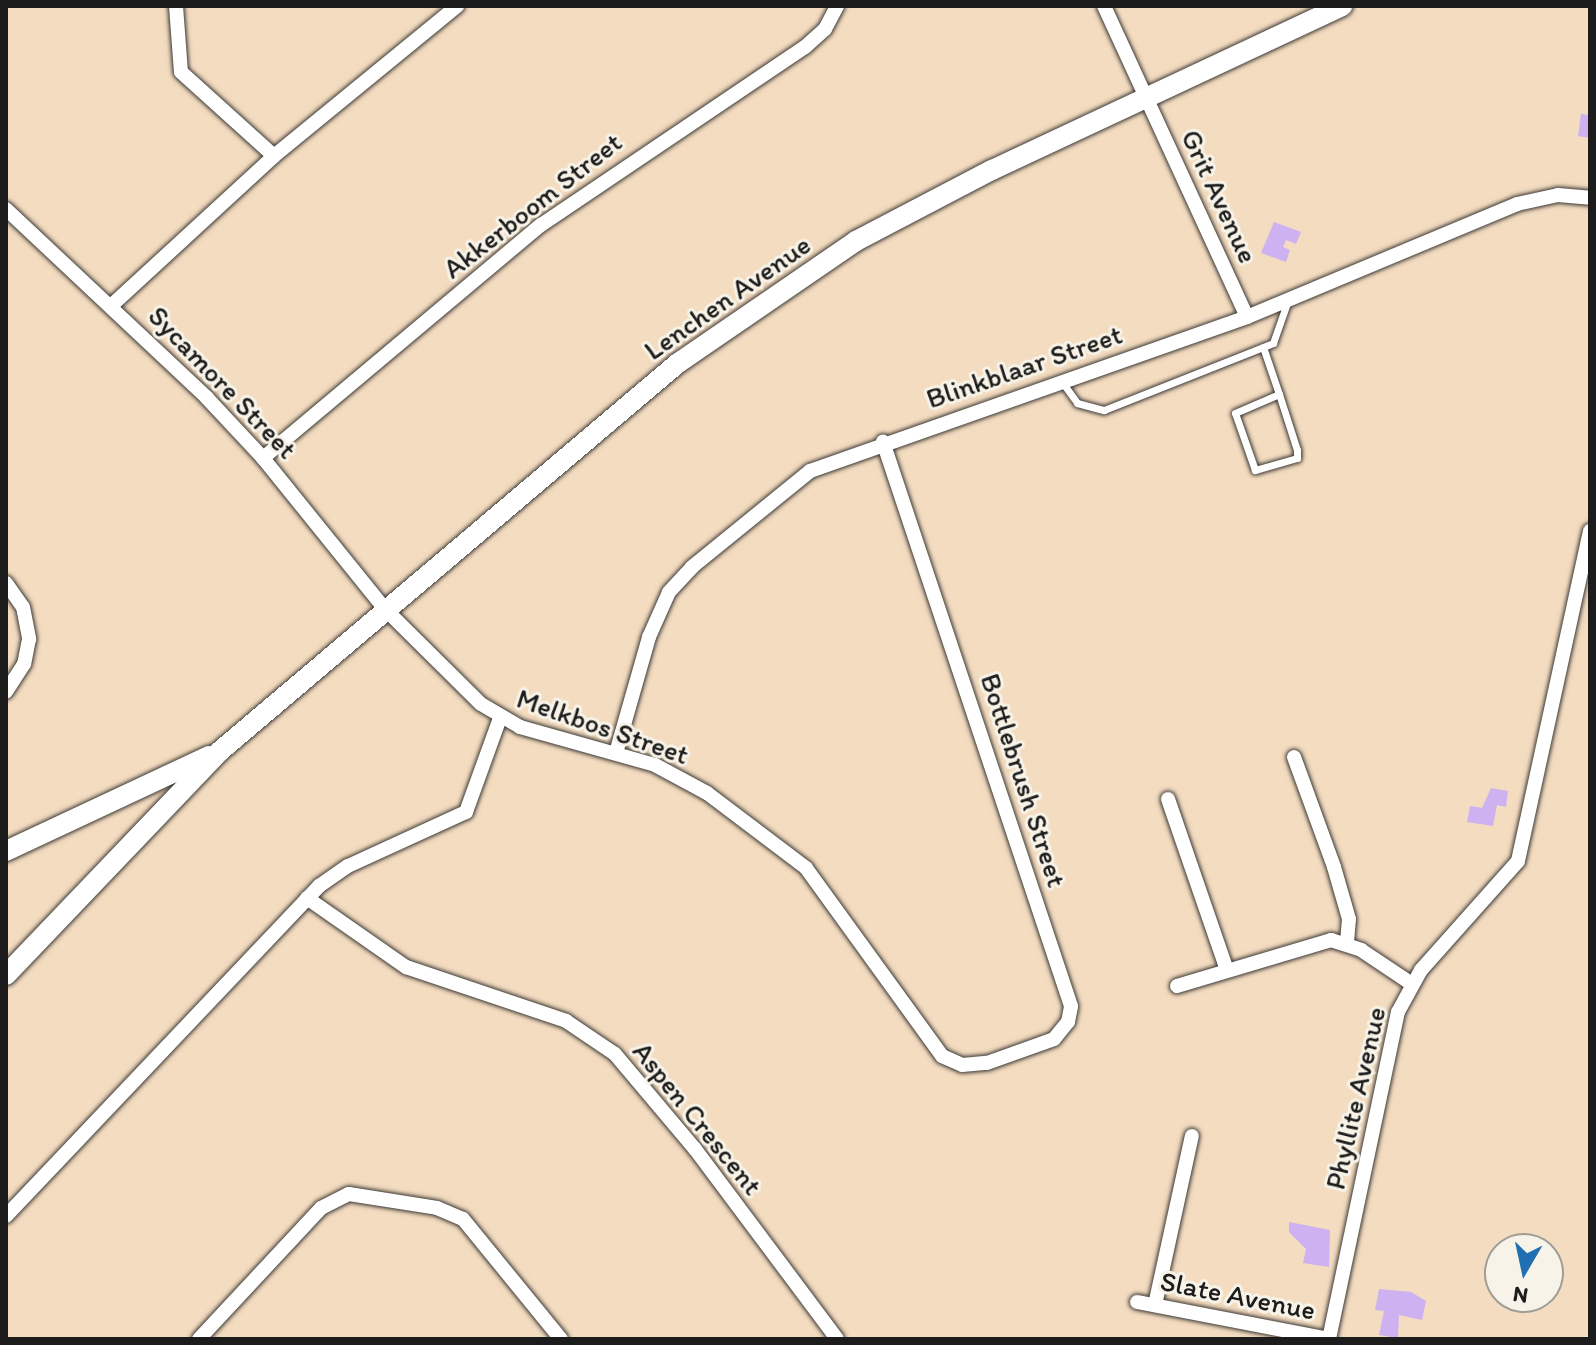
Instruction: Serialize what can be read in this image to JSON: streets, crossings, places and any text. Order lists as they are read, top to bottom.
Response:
{
  "streets": {
    "main road": ["Lenchen Avenue"],
    "street": [
      "Grit Avenue",
      "Akkerboom Street",
      "Blinkblaar Street",
      "Sycamore Street",
      "Melkbos Street",
      "Bottlebrush Street",
      "Phyllite Avenue",
      "Aspen Crescent",
      "Slate Avenue"
    ]
  },
  "crossings": [
    ["Grit Avenue", "Lenchen Avenue"],
    ["Grit Avenue", "Blinkblaar Street"],
    ["Akkerboom Street", "Sycamore Street"],
    ["Lenchen Avenue", "Sycamore Street"],
    ["Lenchen Avenue", "Melkbos Street"],
    ["Blinkblaar Street", "Melkbos Street"],
    ["Blinkblaar Street", "Bottlebrush Street"],
    ["Sycamore Street", "Melkbos Street"],
    ["Melkbos Street", "Bottlebrush Street"],
    ["Phyllite Avenue", "Slate Avenue"]
  ],
  "north": "bottom"
}
